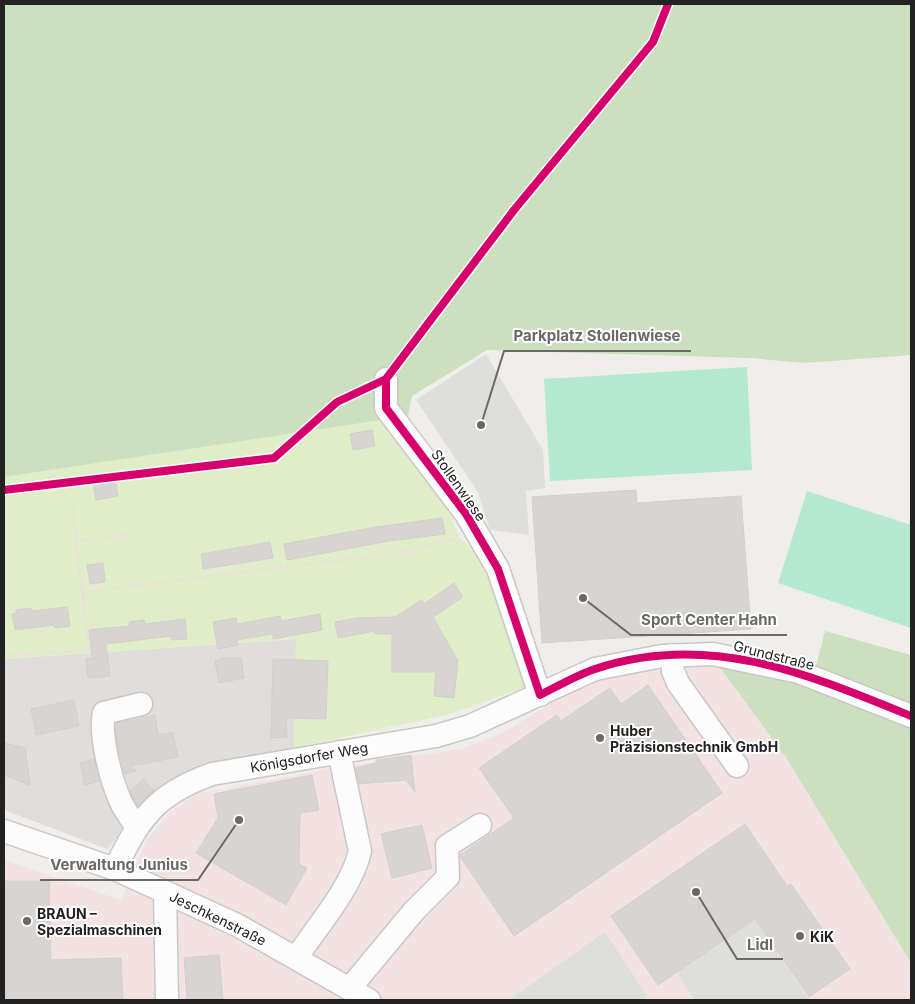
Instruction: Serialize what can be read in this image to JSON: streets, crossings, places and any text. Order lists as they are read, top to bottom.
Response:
{
  "streets": {
    "street": [
      "Stollenwiese",
      "Grundstraße",
      "Königsdorfer Weg",
      "Jeschkenstraße"
    ]
  },
  "crossings": [
    ["Stollenwiese", "Grundstraße"],
    ["Stollenwiese", "Königsdorfer Weg"],
    ["Grundstraße", "Königsdorfer Weg"],
    ["Königsdorfer Weg", "Jeschkenstraße"]
  ],
  "places": [
    "Parkplatz Stollenwiese",
    "Sport Center Hahn",
    "Huber Präzisionstechnik GmbH",
    "Verwaltung Junius",
    "Lidl",
    "BRAUN – Spezialmaschinen",
    "KiK"
  ]
}
